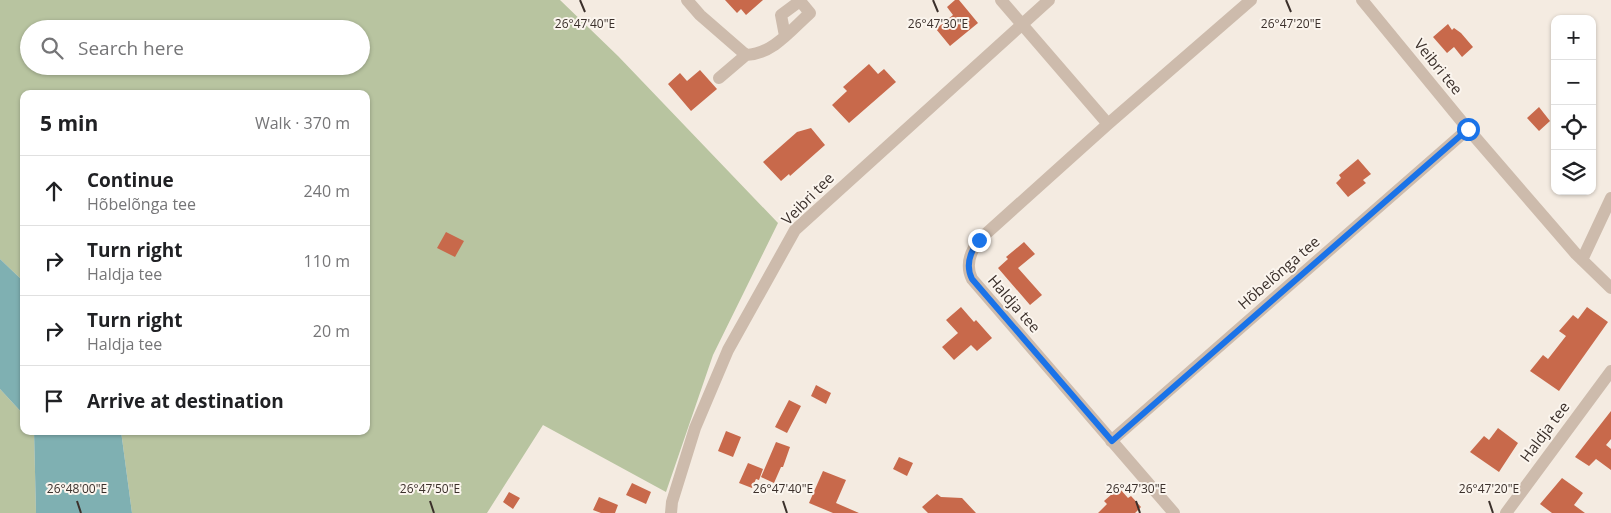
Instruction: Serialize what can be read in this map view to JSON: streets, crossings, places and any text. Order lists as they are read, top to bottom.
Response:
{
  "streets": {
    "street": ["Veibri tee", "Hõbelõnga tee", "Haldja tee"]
  },
  "crossings": [
    ["Veibri tee", "Hõbelõnga tee"],
    ["Hõbelõnga tee", "Haldja tee"]
  ],
  "page": {
    "map_buttons": ["+", "−"],
    "search": "Search here",
    "heading": ["5 min", "Walk · 370 m"],
    "list": [
      ["Continue", "Hõbelõnga tee", "240 m"],
      ["Turn right", "Haldja tee", "110 m"],
      ["Turn right", "Haldja tee", "20 m"],
      "Arrive at destination"
    ]
  },
  "coordinates": [
    "26°47'40\"E",
    "26°47'30\"E",
    "26°47'20\"E",
    "26°48'00\"E",
    "26°47'50\"E"
  ]
}
